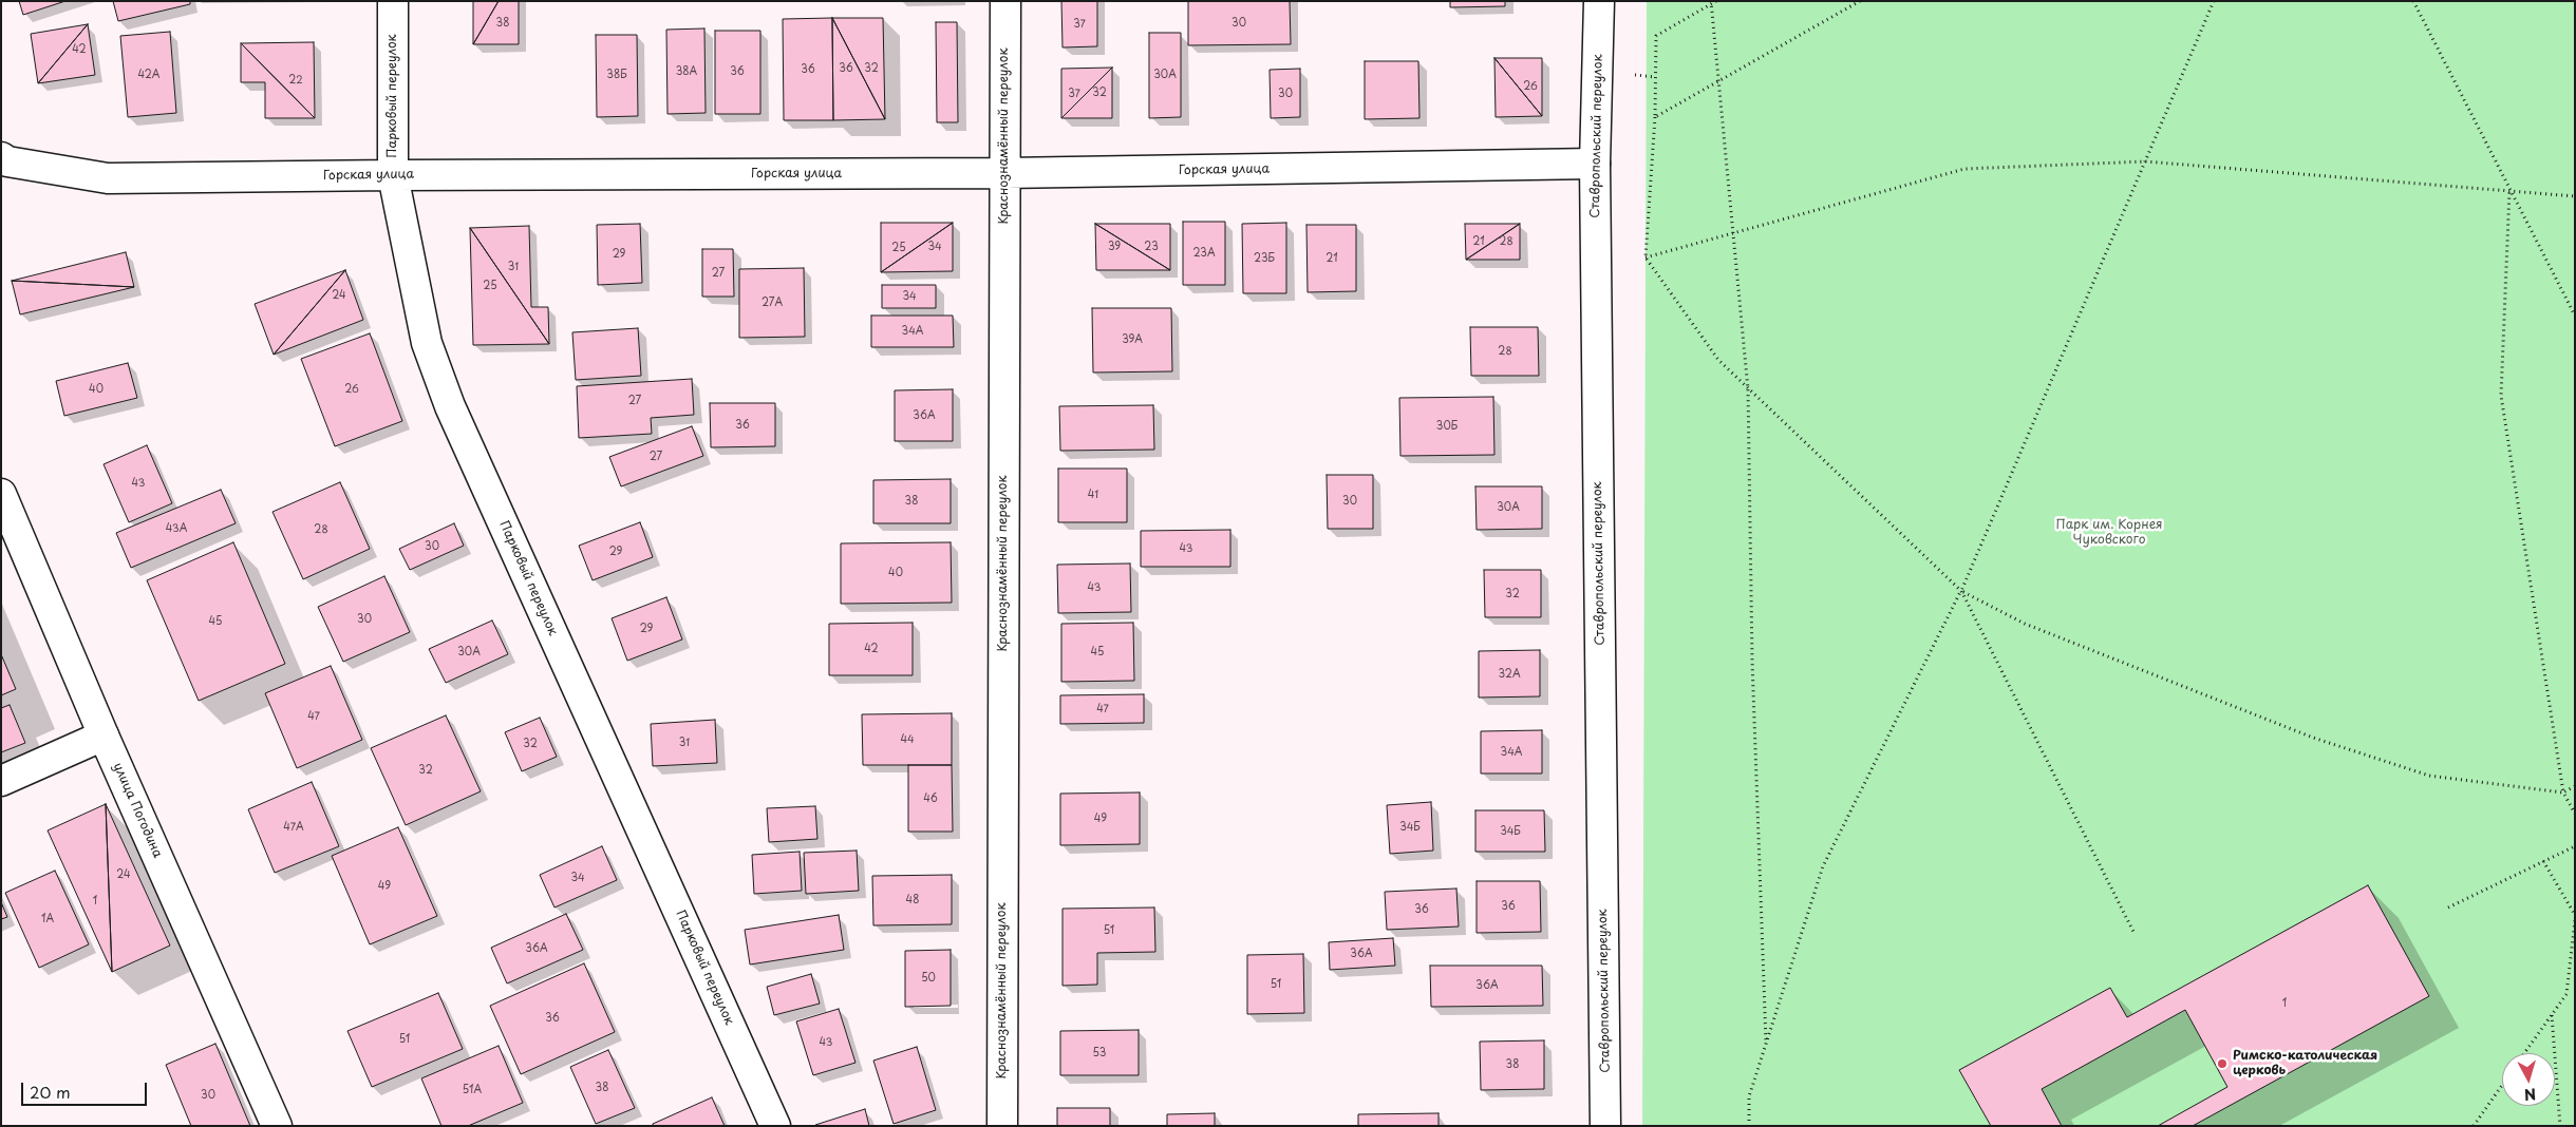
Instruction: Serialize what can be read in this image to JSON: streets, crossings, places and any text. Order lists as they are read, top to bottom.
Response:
{
  "streets": {
    "street": [
      "Парковый переулок",
      "Краснознамённый переулок",
      "Ставропольский переулок",
      "Горская улица",
      "улица Погодина"
    ]
  },
  "crossings": [
    ["Парковый переулок", "Горская улица"],
    ["Краснознамённый переулок", "Горская улица"],
    ["Ставропольский переулок", "Горская улица"]
  ],
  "parks": ["Парк им. Корнея Чуковского"],
  "places": ["Римско-католическая церковь"],
  "house_numbers": [
    "38",
    "30",
    "37",
    "42",
    "36",
    "32",
    "36",
    "38А",
    "36",
    "42А",
    "38Б",
    "30А",
    "22",
    "26",
    "32",
    "37",
    "30",
    "21",
    "28",
    "34",
    "39",
    "23",
    "25",
    "23А",
    "29",
    "23Б",
    "21",
    "31",
    "27",
    "25",
    "24",
    "34",
    "27А",
    "34А",
    "39А",
    "28",
    "40",
    "26",
    "27",
    "36А",
    "36",
    "30Б",
    "27",
    "43",
    "41",
    "38",
    "30",
    "30А",
    "43А",
    "28",
    "30",
    "43",
    "29",
    "40",
    "43",
    "32",
    "30",
    "45",
    "29",
    "42",
    "30А",
    "45",
    "32А",
    "47",
    "47",
    "44",
    "31",
    "32",
    "34А",
    "32",
    "46",
    "49",
    "47А",
    "34Б",
    "34Б",
    "24",
    "34",
    "49",
    "48",
    "1",
    "36",
    "36",
    "1А",
    "51",
    "36А",
    "36А",
    "50",
    "51",
    "36А",
    "1",
    "36",
    "51",
    "43",
    "53",
    "38",
    "38",
    "51А",
    "30"
  ],
  "scale_bar": "20 m",
  "north": "bottom"
}
